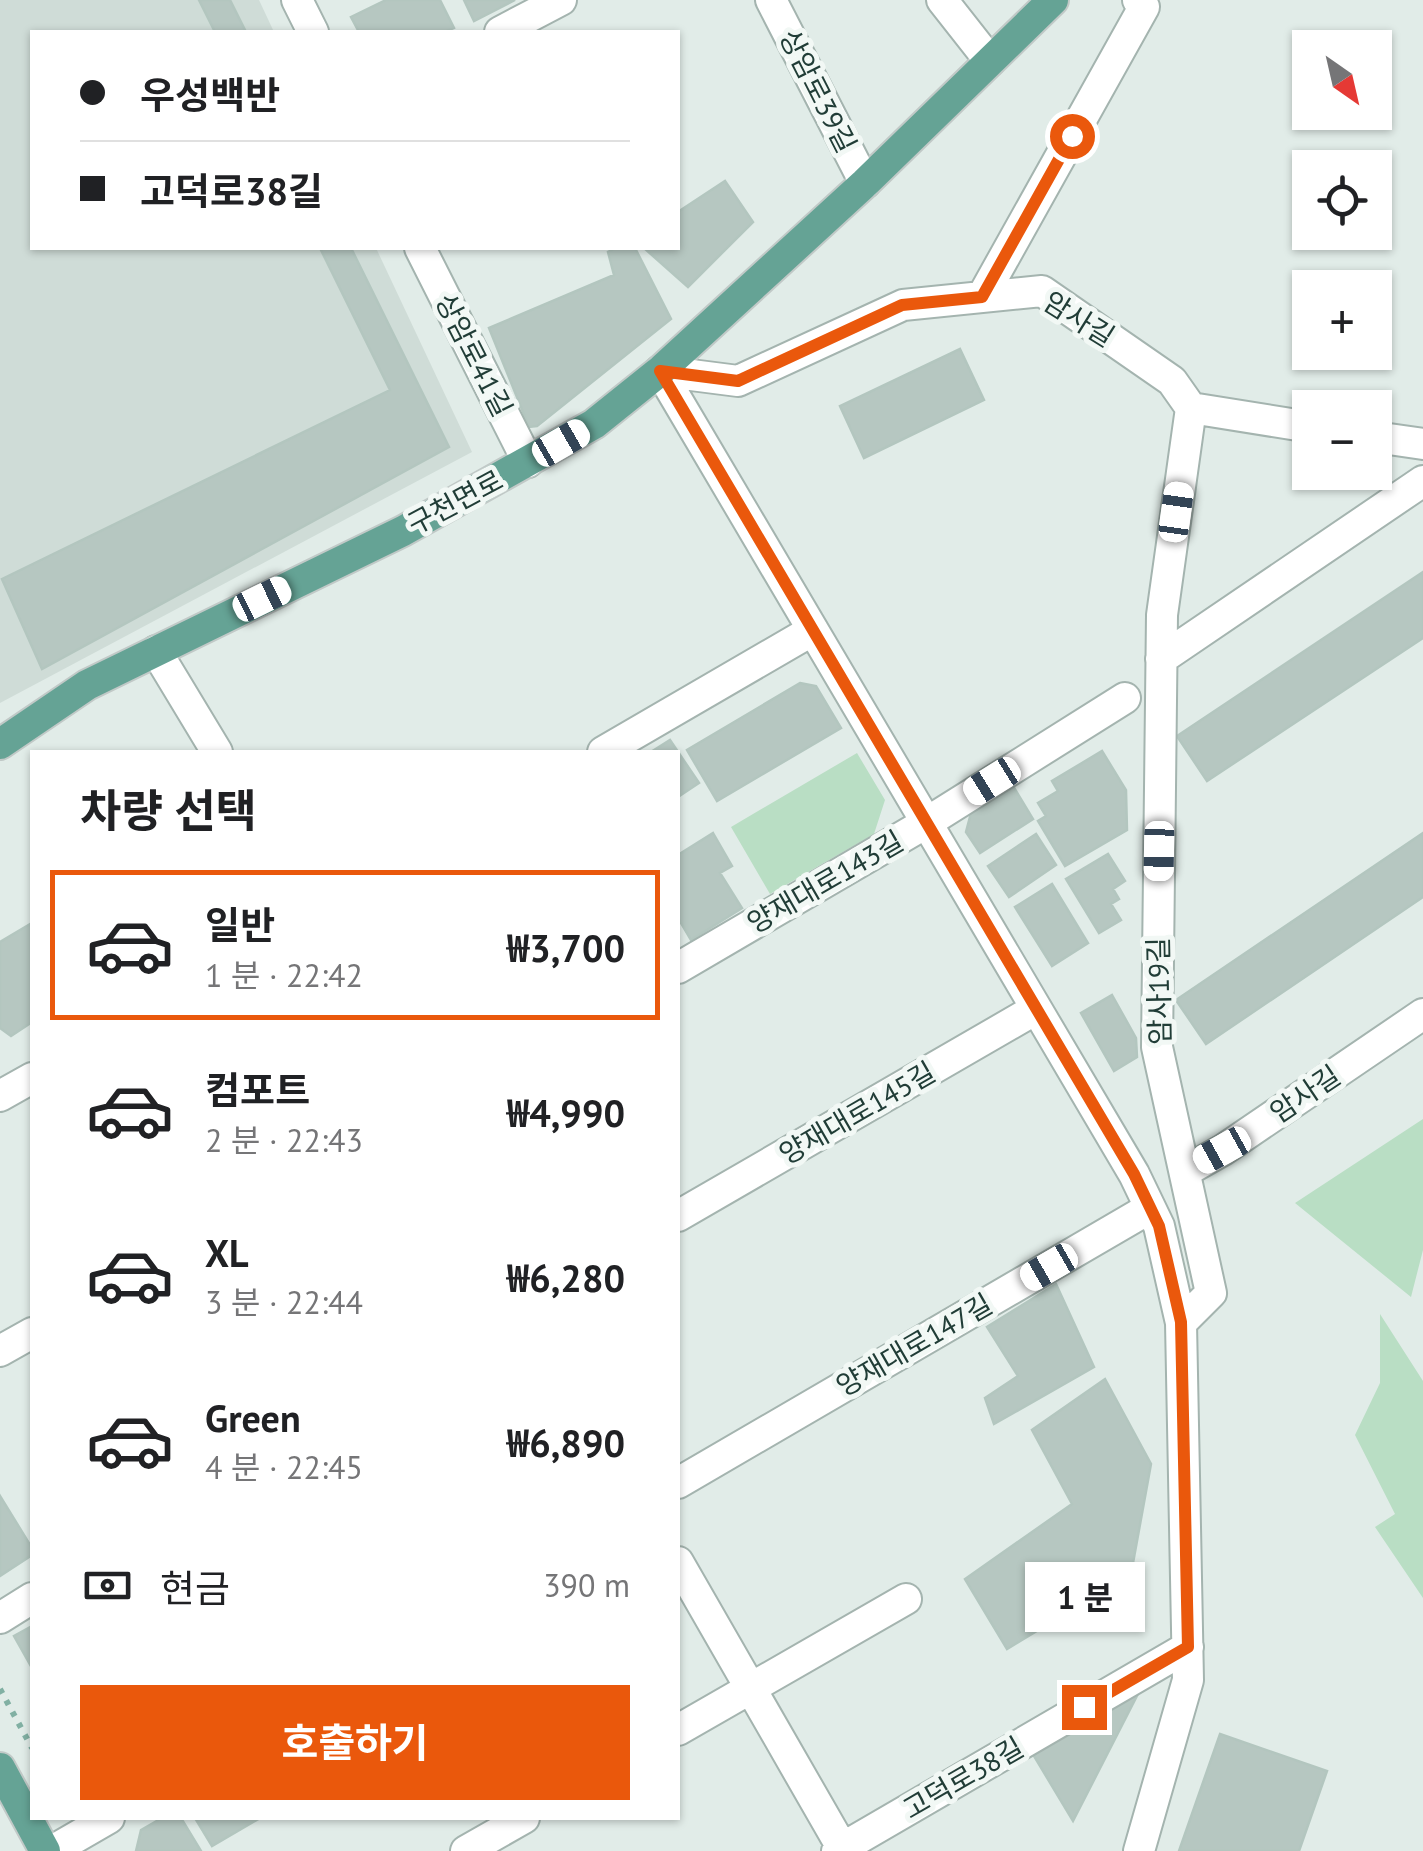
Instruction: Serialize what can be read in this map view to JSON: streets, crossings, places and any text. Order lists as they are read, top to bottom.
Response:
{
  "streets": {
    "main road": ["구천면로"],
    "street": [
      "상암로39길",
      "암사길",
      "상암로41길",
      "양재대로143길",
      "암사19길",
      "양재대로145길",
      "양재대로147길",
      "고덕로38길"
    ]
  },
  "crossings": [
    ["상암로39길", "구천면로"],
    ["암사길", "구천면로"],
    ["암사길", "암사19길"],
    ["상암로41길", "구천면로"]
  ],
  "north": "bottom right",
  "page": {
    "map_buttons": ["+", "−"],
    "banner": ["우성백반", "고덕로38길"],
    "heading": "차량 선택",
    "list": [
      {
        "name": "일반",
        "note": "1 분 · 22:42",
        "value": "₩3,700"
      },
      {
        "name": "컴포트",
        "note": "2 분 · 22:43",
        "value": "₩4,990"
      },
      {
        "name": "XL",
        "note": "3 분 · 22:44",
        "value": "₩6,280"
      },
      {
        "name": "Green",
        "note": "4 분 · 22:45",
        "value": "₩6,890"
      }
    ],
    "pay": ["현금", "390 m"],
    "bubble": "1 분",
    "buttons": "호출하기"
  }
}
